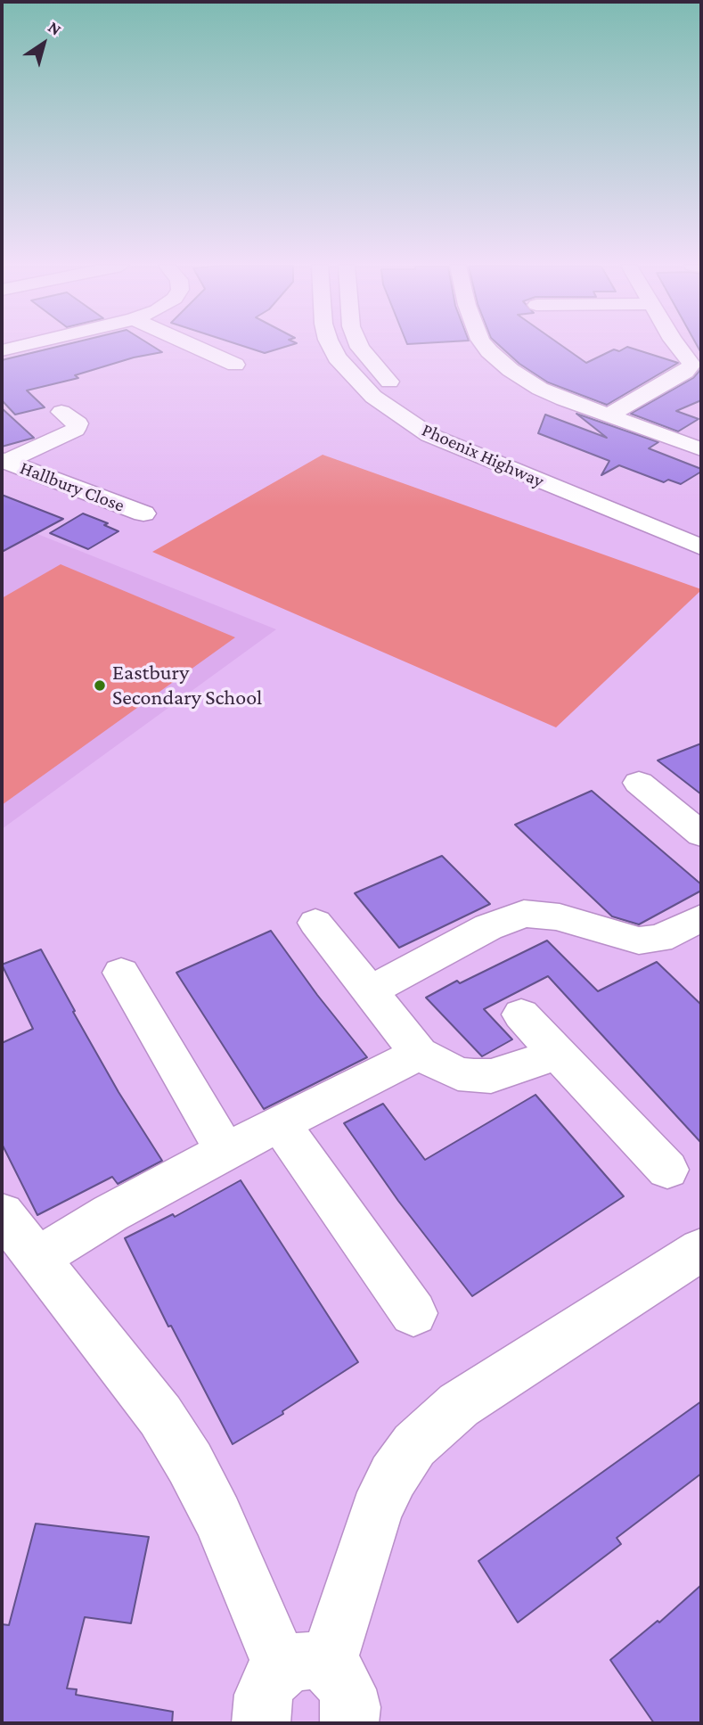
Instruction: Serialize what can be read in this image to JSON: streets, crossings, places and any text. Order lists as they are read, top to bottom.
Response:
{
  "streets": {
    "street": ["Phoenix Highway", "Hallbury Close"]
  },
  "places": ["Eastbury Secondary School"],
  "north": "top right"
}
